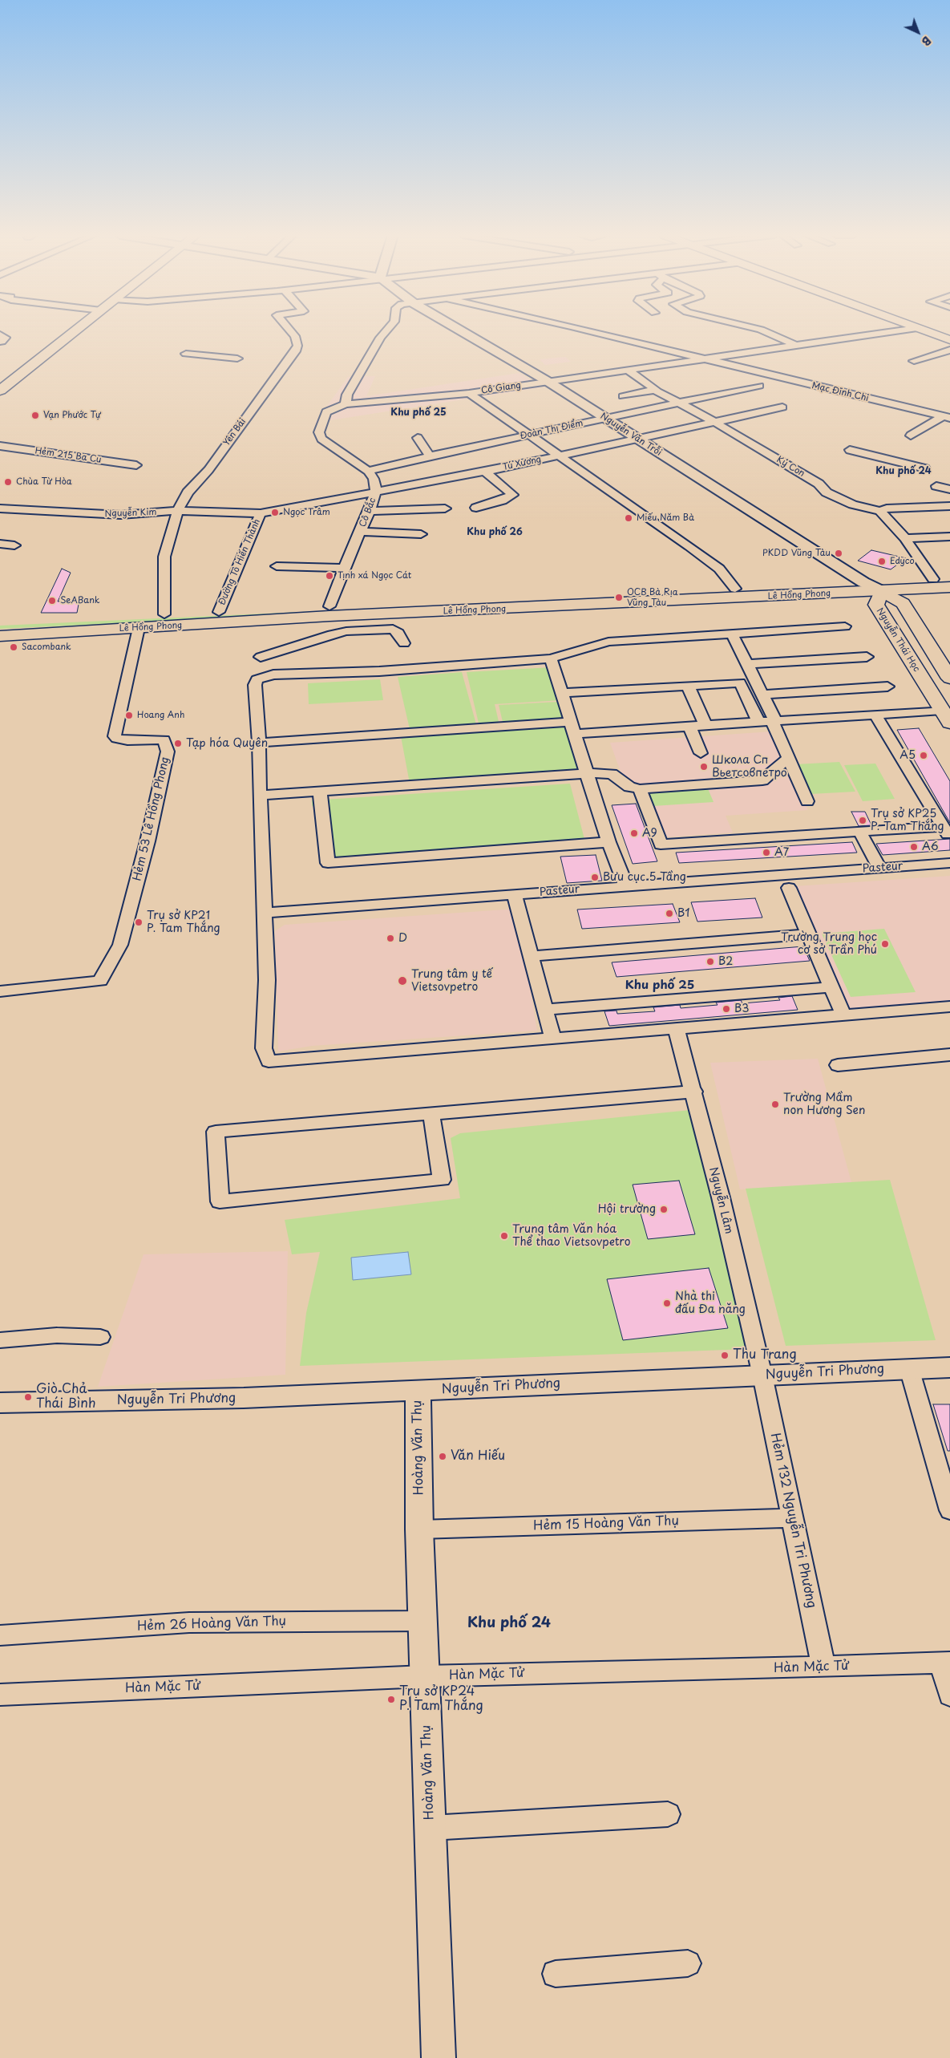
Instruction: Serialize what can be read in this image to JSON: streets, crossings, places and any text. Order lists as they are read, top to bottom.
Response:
{
  "streets": {
    "main road": ["Lê Hồng Phong", "Nguyễn Thái Học"],
    "street": [
      "Cô Giang",
      "Mạc Đĩnh Chi",
      "Đoàn Thị Điểm",
      "Yên Bái",
      "Nguyễn Văn Trỗi",
      "Hẻm 215 Ba Cu",
      "Tú Xương",
      "Ký Con",
      "Cô Bắc",
      "Nguyễn Kim",
      "Đường Tô Hiến Thành",
      "Hẻm 53 Lê Hồng Phong",
      "Pasteur",
      "Nguyễn Lâm",
      "Nguyễn Tri Phương",
      "Hoàng Văn Thụ",
      "Hẻm 132 Nguyễn Tri Phương",
      "Hẻm 15 Hoàng Văn Thụ",
      "Hẻm 26 Hoàng Văn Thụ",
      "Hàn Mặc Tử"
    ]
  },
  "crossings": [
    ["Cô Giang", "Mạc Đĩnh Chi"],
    ["Cô Giang", "Nguyễn Văn Trỗi"],
    ["Cô Giang", "Ký Con"],
    ["Đoàn Thị Điểm", "Nguyễn Văn Trỗi"],
    ["Đoàn Thị Điểm", "Ký Con"],
    ["Đoàn Thị Điểm", "Cô Bắc"],
    ["Yên Bái", "Nguyễn Kim"],
    ["Yên Bái", "Lê Hồng Phong"],
    ["Nguyễn Văn Trỗi", "Tú Xương"],
    ["Nguyễn Văn Trỗi", "Lê Hồng Phong"],
    ["Nguyễn Văn Trỗi", "Nguyễn Thái Học"],
    ["Tú Xương", "Ký Con"],
    ["Tú Xương", "Cô Bắc"],
    ["Tú Xương", "Nguyễn Kim"],
    ["Tú Xương", "Đường Tô Hiến Thành"],
    ["Cô Bắc", "Lê Hồng Phong"],
    ["Nguyễn Kim", "Đường Tô Hiến Thành"],
    ["Đường Tô Hiến Thành", "Lê Hồng Phong"],
    ["Lê Hồng Phong", "Nguyễn Thái Học"],
    ["Lê Hồng Phong", "Hẻm 53 Lê Hồng Phong"],
    ["Nguyễn Lâm", "Nguyễn Tri Phương"],
    ["Nguyễn Lâm", "Hẻm 132 Nguyễn Tri Phương"],
    ["Nguyễn Tri Phương", "Hoàng Văn Thụ"],
    ["Nguyễn Tri Phương", "Hẻm 132 Nguyễn Tri Phương"],
    ["Hoàng Văn Thụ", "Hẻm 15 Hoàng Văn Thụ"],
    ["Hoàng Văn Thụ", "Hẻm 26 Hoàng Văn Thụ"],
    ["Hoàng Văn Thụ", "Hàn Mặc Tử"],
    ["Hẻm 132 Nguyễn Tri Phương", "Hẻm 15 Hoàng Văn Thụ"],
    ["Hẻm 132 Nguyễn Tri Phương", "Hàn Mặc Tử"]
  ],
  "districts": [
    "Khu phố 25",
    "Khu phố 24",
    "Khu phố 26",
    "Khu phố 25",
    "Khu phố 24"
  ],
  "places": [
    "Vạn Phước Tự",
    "Chùa Từ Hòa",
    "Ngọc Trâm",
    "Miếu Năm Bà",
    "PKDD Vũng Tàu",
    "Edyco",
    "Tịnh xá Ngọc Cát",
    "OCB Bà Rịa Vũng Tàu",
    "SeABank",
    "Sacombank",
    "Hoang Anh",
    "Tạp hóa Quyên",
    "A5",
    "Школа Сп Вьетсовпетро",
    "Trụ sở KP25 P. Tam Thắng",
    "A9",
    "A6",
    "A7",
    "Bưu cục 5 Tầng",
    "B1",
    "Trụ sở KP21 P. Tam Thắng",
    "D",
    "Trường Trung học cơ sở Trần Phú",
    "B2",
    "Trung tâm y tế Vietsovpetro",
    "B3",
    "Trường Mầm non Hương Sen",
    "Hội trường",
    "Trung tâm Văn hóa Thể thao Vietsovpetro",
    "Nhà thi đấu Đa năng",
    "Thu Trang",
    "Giò Chả Thái Bình",
    "Văn Hiếu",
    "Trụ sở KP24 P. Tam Thắng"
  ],
  "north": "bottom right"
}
